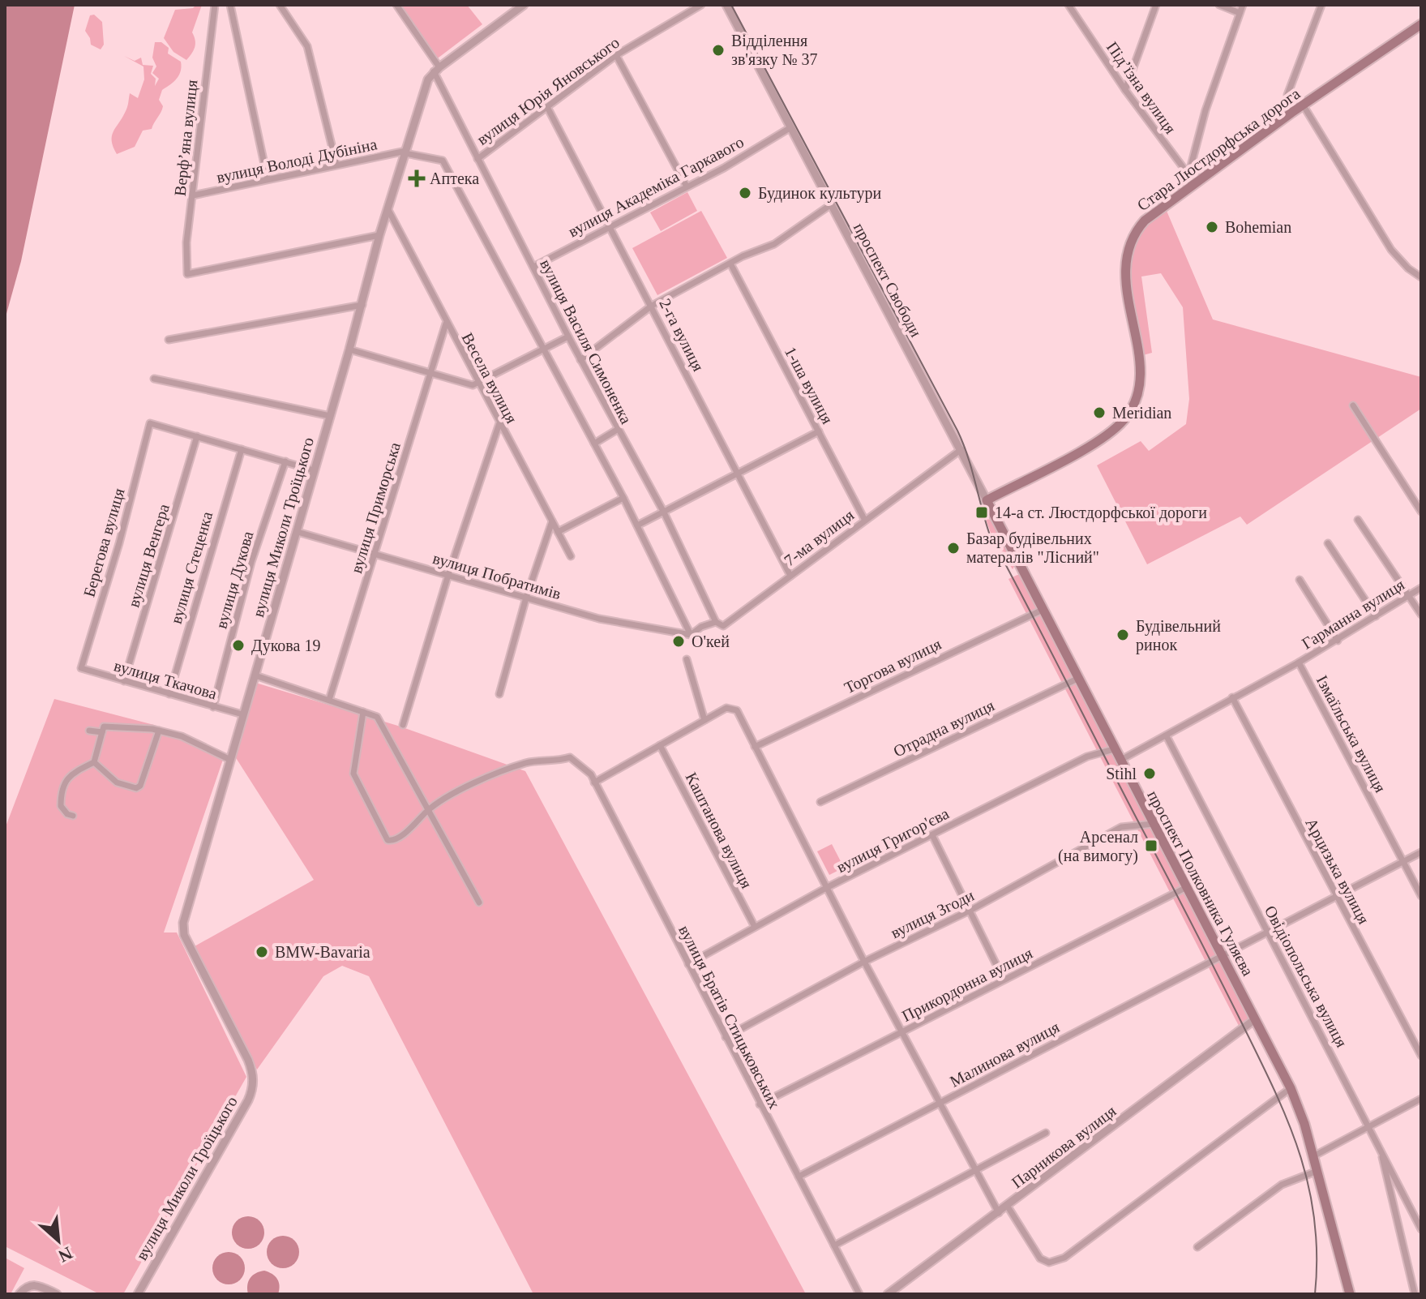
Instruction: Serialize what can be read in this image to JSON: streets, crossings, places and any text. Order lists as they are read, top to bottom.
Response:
{
  "streets": {
    "main road": ["Стара Люстдорфська дорога", "проспект Полковника Гуляєва"],
    "street": [
      "Підʼїзна вулиця",
      "вулиця Юрія Яновського",
      "Верфʼяна вулиця",
      "вулиця Володі Дубініна",
      "вулиця Академіка Гаркавого",
      "проспект Свободи",
      "2-га вулиця",
      "вулиця Василя Симоненка",
      "Весела вулиця",
      "1-ша вулиця",
      "вулиця Приморська",
      "вулиця Миколи Троїцького",
      "7-ма вулиця",
      "Берегова вулиця",
      "вулиця Венгера",
      "вулиця Стеценка",
      "вулиця Побратимів",
      "вулиця Дукова",
      "Гарманна вулиця",
      "Торгова вулиця",
      "вулиця Ткачова",
      "Отрадна вулиця",
      "Ізмаїльська вулиця",
      "Каштанова вулиця",
      "вулиця Григор'єва",
      "Арцизька вулиця",
      "вулиця Згоди",
      "Овідіопольська вулиця",
      "Прикордонна вулиця",
      "вулиця Братів Стицьковських",
      "Малинова вулиця",
      "Парникова вулиця"
    ]
  },
  "crossings": [
    ["Підʼїзна вулиця", "Стара Люстдорфська дорога"],
    ["вулиця Юрія Яновського", "2-га вулиця"],
    ["вулиця Юрія Яновського", "вулиця Василя Симоненка"],
    ["Верфʼяна вулиця", "вулиця Володі Дубініна"],
    ["Верфʼяна вулиця", "вулиця Миколи Троїцького"],
    ["Стара Люстдорфська дорога", "проспект Свободи"],
    ["Стара Люстдорфська дорога", "проспект Полковника Гуляєва"],
    ["вулиця Володі Дубініна", "вулиця Миколи Троїцького"],
    ["вулиця Академіка Гаркавого", "проспект Свободи"],
    ["вулиця Академіка Гаркавого", "2-га вулиця"],
    ["вулиця Академіка Гаркавого", "вулиця Василя Симоненка"],
    ["проспект Свободи", "7-ма вулиця"],
    ["проспект Свободи", "проспект Полковника Гуляєва"],
    ["2-га вулиця", "7-ма вулиця"],
    ["вулиця Василя Симоненка", "вулиця Миколи Троїцького"],
    ["вулиця Василя Симоненка", "7-ма вулиця"],
    ["Весела вулиця", "вулиця Приморська"],
    ["Весела вулиця", "вулиця Миколи Троїцького"],
    ["1-ша вулиця", "7-ма вулиця"],
    ["вулиця Приморська", "вулиця Побратимів"],
    ["вулиця Миколи Троїцького", "вулиця Побратимів"],
    ["вулиця Миколи Троїцького", "вулиця Ткачова"],
    ["7-ма вулиця", "вулиця Побратимів"],
    ["Берегова вулиця", "вулиця Венгера"],
    ["Берегова вулиця", "вулиця Ткачова"],
    ["вулиця Венгера", "вулиця Ткачова"],
    ["вулиця Стеценка", "вулиця Ткачова"],
    ["вулиця Дукова", "вулиця Ткачова"],
    ["Гарманна вулиця", "Ізмаїльська вулиця"],
    ["Торгова вулиця", "проспект Полковника Гуляєва"],
    ["Отрадна вулиця", "проспект Полковника Гуляєва"],
    ["Ізмаїльська вулиця", "Арцизька вулиця"],
    ["Ізмаїльська вулиця", "проспект Полковника Гуляєва"],
    ["Ізмаїльська вулиця", "Овідіопольська вулиця"],
    ["Ізмаїльська вулиця", "Малинова вулиця"],
    ["Каштанова вулиця", "вулиця Григор'єва"],
    ["вулиця Григор'єва", "проспект Полковника Гуляєва"],
    ["вулиця Григор'єва", "вулиця Братів Стицьковських"],
    ["Арцизька вулиця", "Малинова вулиця"],
    ["проспект Полковника Гуляєва", "вулиця Згоди"],
    ["проспект Полковника Гуляєва", "Прикордонна вулиця"],
    ["проспект Полковника Гуляєва", "Малинова вулиця"],
    ["проспект Полковника Гуляєва", "Парникова вулиця"],
    ["вулиця Згоди", "вулиця Братів Стицьковських"],
    ["Овідіопольська вулиця", "Малинова вулиця"],
    ["Прикордонна вулиця", "вулиця Братів Стицьковських"],
    ["вулиця Братів Стицьковських", "Малинова вулиця"]
  ],
  "places": {
    "other": [
      "Відділення зв'язку № 37",
      "Будинок культури",
      "Bohemian",
      "Meridian",
      "Базар будівельних матералів \"Лісний\"",
      "Будівельний ринок",
      "О'кей",
      "Дукова 19",
      "Stihl",
      "BMW-Bavaria"
    ],
    "health": ["Аптека"],
    "transit": ["14-а ст. Люстдорфської дороги", "Арсенал (на вимогу)"]
  },
  "north": "bottom right"
}
